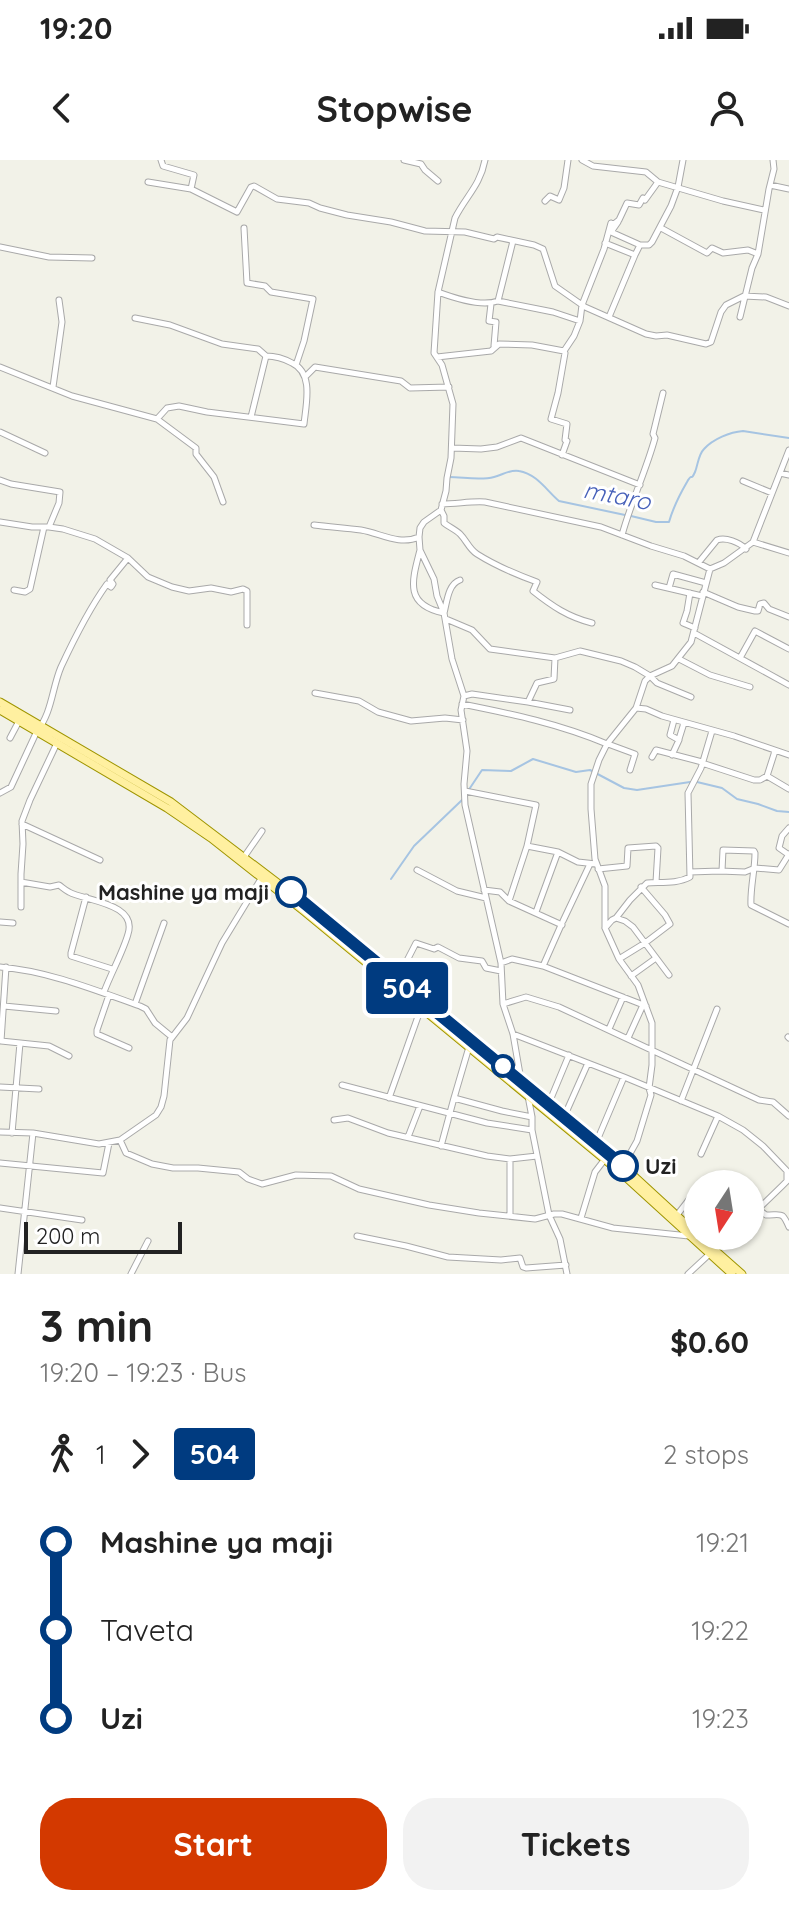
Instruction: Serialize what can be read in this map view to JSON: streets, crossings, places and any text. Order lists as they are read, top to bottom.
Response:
{
  "water": ["mtaro"],
  "places": ["Mashine ya maji", "Uzi"],
  "lines": ["bus line 504"],
  "scale_bar": "200 m",
  "north": "bottom",
  "page": {
    "status": "19:20",
    "header": "Stopwise",
    "on_map": "504",
    "scale": "200 m",
    "heading": ["3 min", "19:20 – 19:23 · Bus", "$0.60"],
    "legs": ["1", "504", "2 stops"],
    "list": [
      {
        "name": "Mashine ya maji",
        "value": "19:21"
      },
      {
        "name": "Taveta",
        "value": "19:22"
      },
      {
        "name": "Uzi",
        "value": "19:23"
      }
    ],
    "buttons": ["Start", "Tickets"]
  }
}
